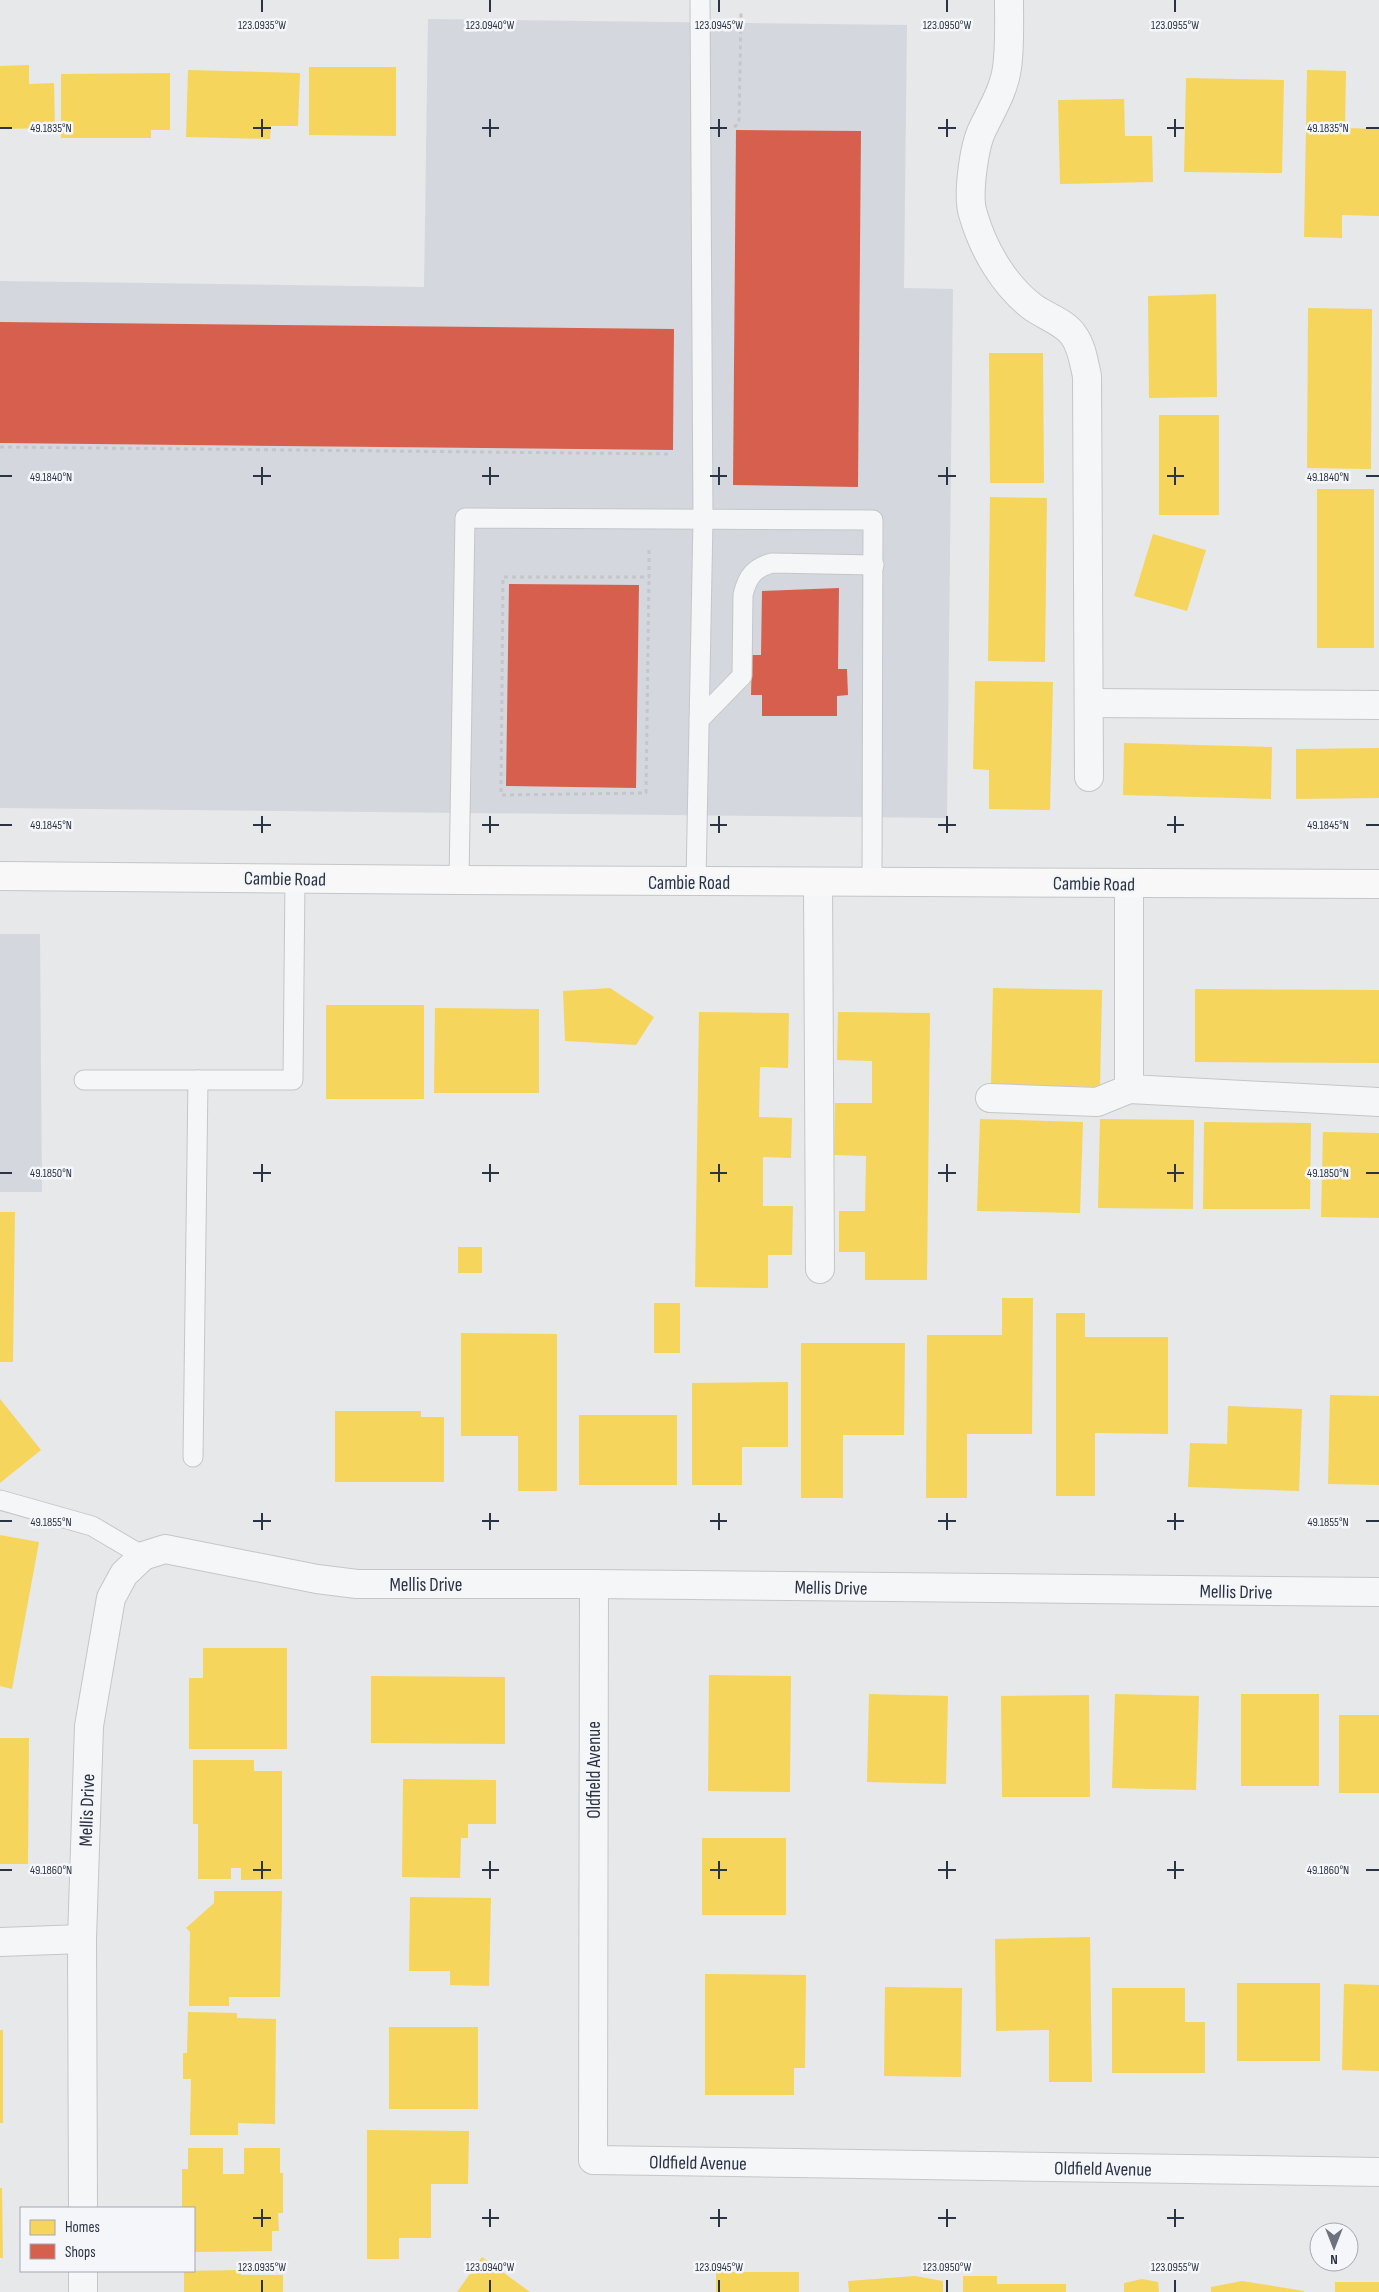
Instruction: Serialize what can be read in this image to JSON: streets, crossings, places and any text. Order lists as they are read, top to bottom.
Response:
{
  "streets": {
    "main road": ["Cambie Road"],
    "street": ["Mellis Drive", "Oldfield Avenue"]
  },
  "crossings": [
    ["Mellis Drive", "Oldfield Avenue"]
  ],
  "legend": ["Homes", "Shops"],
  "north": "bottom",
  "coordinates": [
    "123.0935°W",
    "123.0940°W",
    "123.0945°W",
    "123.0950°W",
    "123.0955°W",
    "49.1835°N",
    "49.1840°N",
    "49.1845°N",
    "49.1850°N",
    "49.1855°N",
    "49.1860°N"
  ]
}
